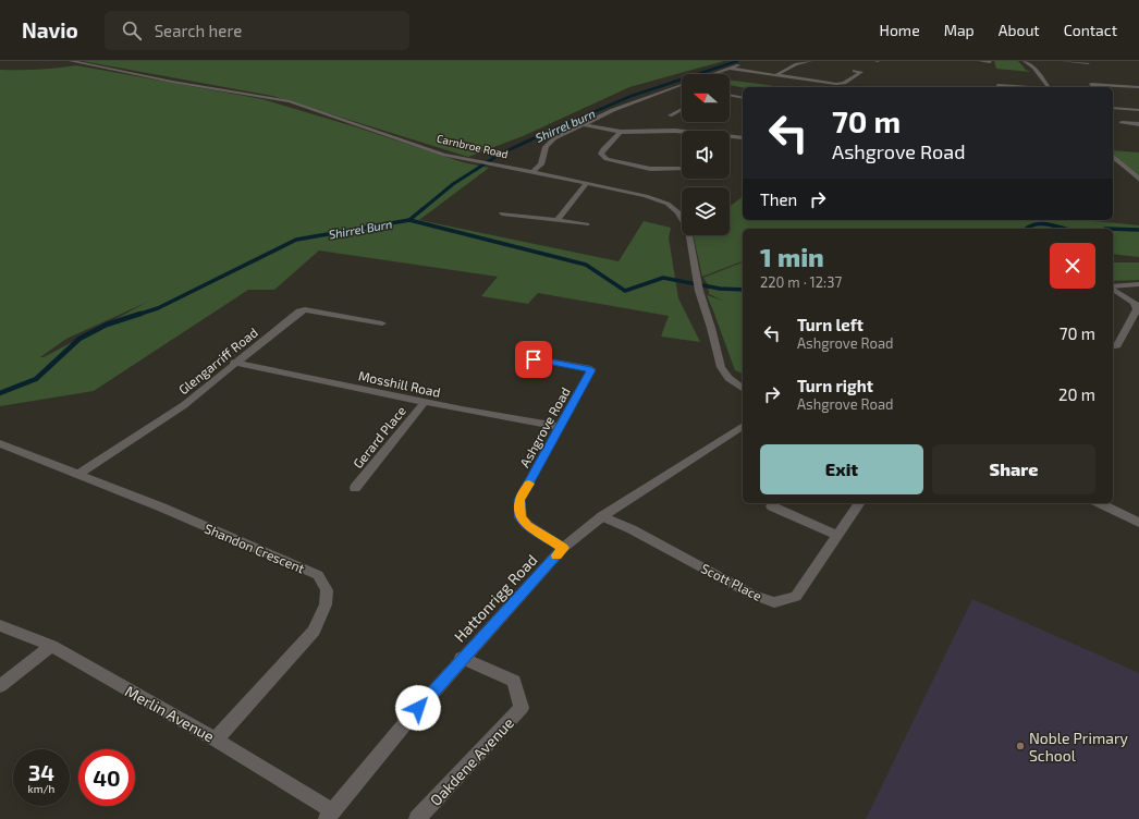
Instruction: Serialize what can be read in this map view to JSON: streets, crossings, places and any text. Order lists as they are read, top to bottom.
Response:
{
  "streets": {
    "street": [
      "Carnbroe Road",
      "Glengarriff Road",
      "Mosshill Road",
      "Ashgrove Road",
      "Gerard Place",
      "Shandon Crescent",
      "Scott Place",
      "Hattonrigg Road",
      "Merlin Avenue",
      "Oakdene Avenue"
    ]
  },
  "crossings": [
    ["Glengarriff Road", "Mosshill Road"],
    ["Glengarriff Road", "Shandon Crescent"],
    ["Mosshill Road", "Ashgrove Road"],
    ["Mosshill Road", "Gerard Place"],
    ["Ashgrove Road", "Hattonrigg Road"],
    ["Shandon Crescent", "Merlin Avenue"],
    ["Scott Place", "Hattonrigg Road"],
    ["Hattonrigg Road", "Merlin Avenue"],
    ["Hattonrigg Road", "Oakdene Avenue"]
  ],
  "water": ["Shirrel burn", "Shirrel Burn"],
  "places": ["Noble Primary School"],
  "north": "left",
  "page": {
    "header": "Navio",
    "search": "Search here",
    "nav": [
      "Home",
      "Map",
      "About",
      "Contact"
    ],
    "turn": ["70 m", "Ashgrove Road"],
    "then": "Then",
    "heading": ["1 min", "220 m · 12:37"],
    "list": [
      {
        "name": "Turn left",
        "note": "Ashgrove Road",
        "value": "70 m"
      },
      {
        "name": "Turn right",
        "note": "Ashgrove Road",
        "value": "20 m"
      }
    ],
    "buttons": ["Exit", "Share"],
    "speed": "34 km/h",
    "limit": "40"
  }
}
